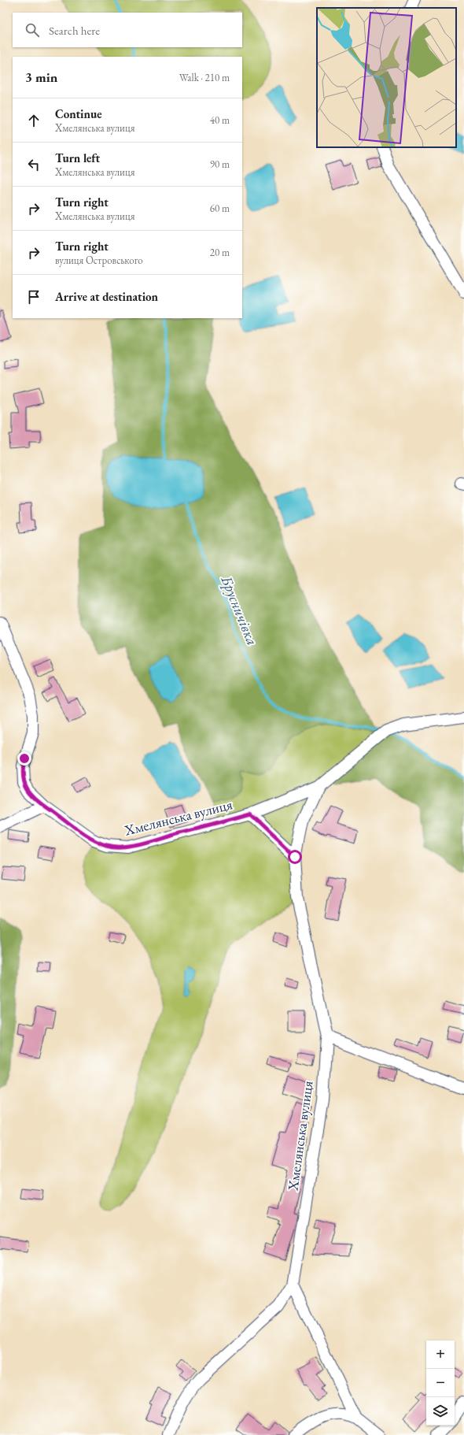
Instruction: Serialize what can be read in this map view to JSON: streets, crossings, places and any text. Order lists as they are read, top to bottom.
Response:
{
  "streets": {
    "street": ["Хмелянська вулиця"]
  },
  "water": ["Брусничівка"],
  "page": {
    "search": "Search here",
    "heading": ["3 min", "Walk · 210 m"],
    "list": [
      ["Continue", "Хмелянська вулиця", "40 m"],
      ["Turn left", "Хмелянська вулиця", "90 m"],
      ["Turn right", "Хмелянська вулиця", "60 m"],
      ["Turn right", "вулиця Островського", "20 m"],
      "Arrive at destination"
    ],
    "map_buttons": ["+", "−"]
  }
}
